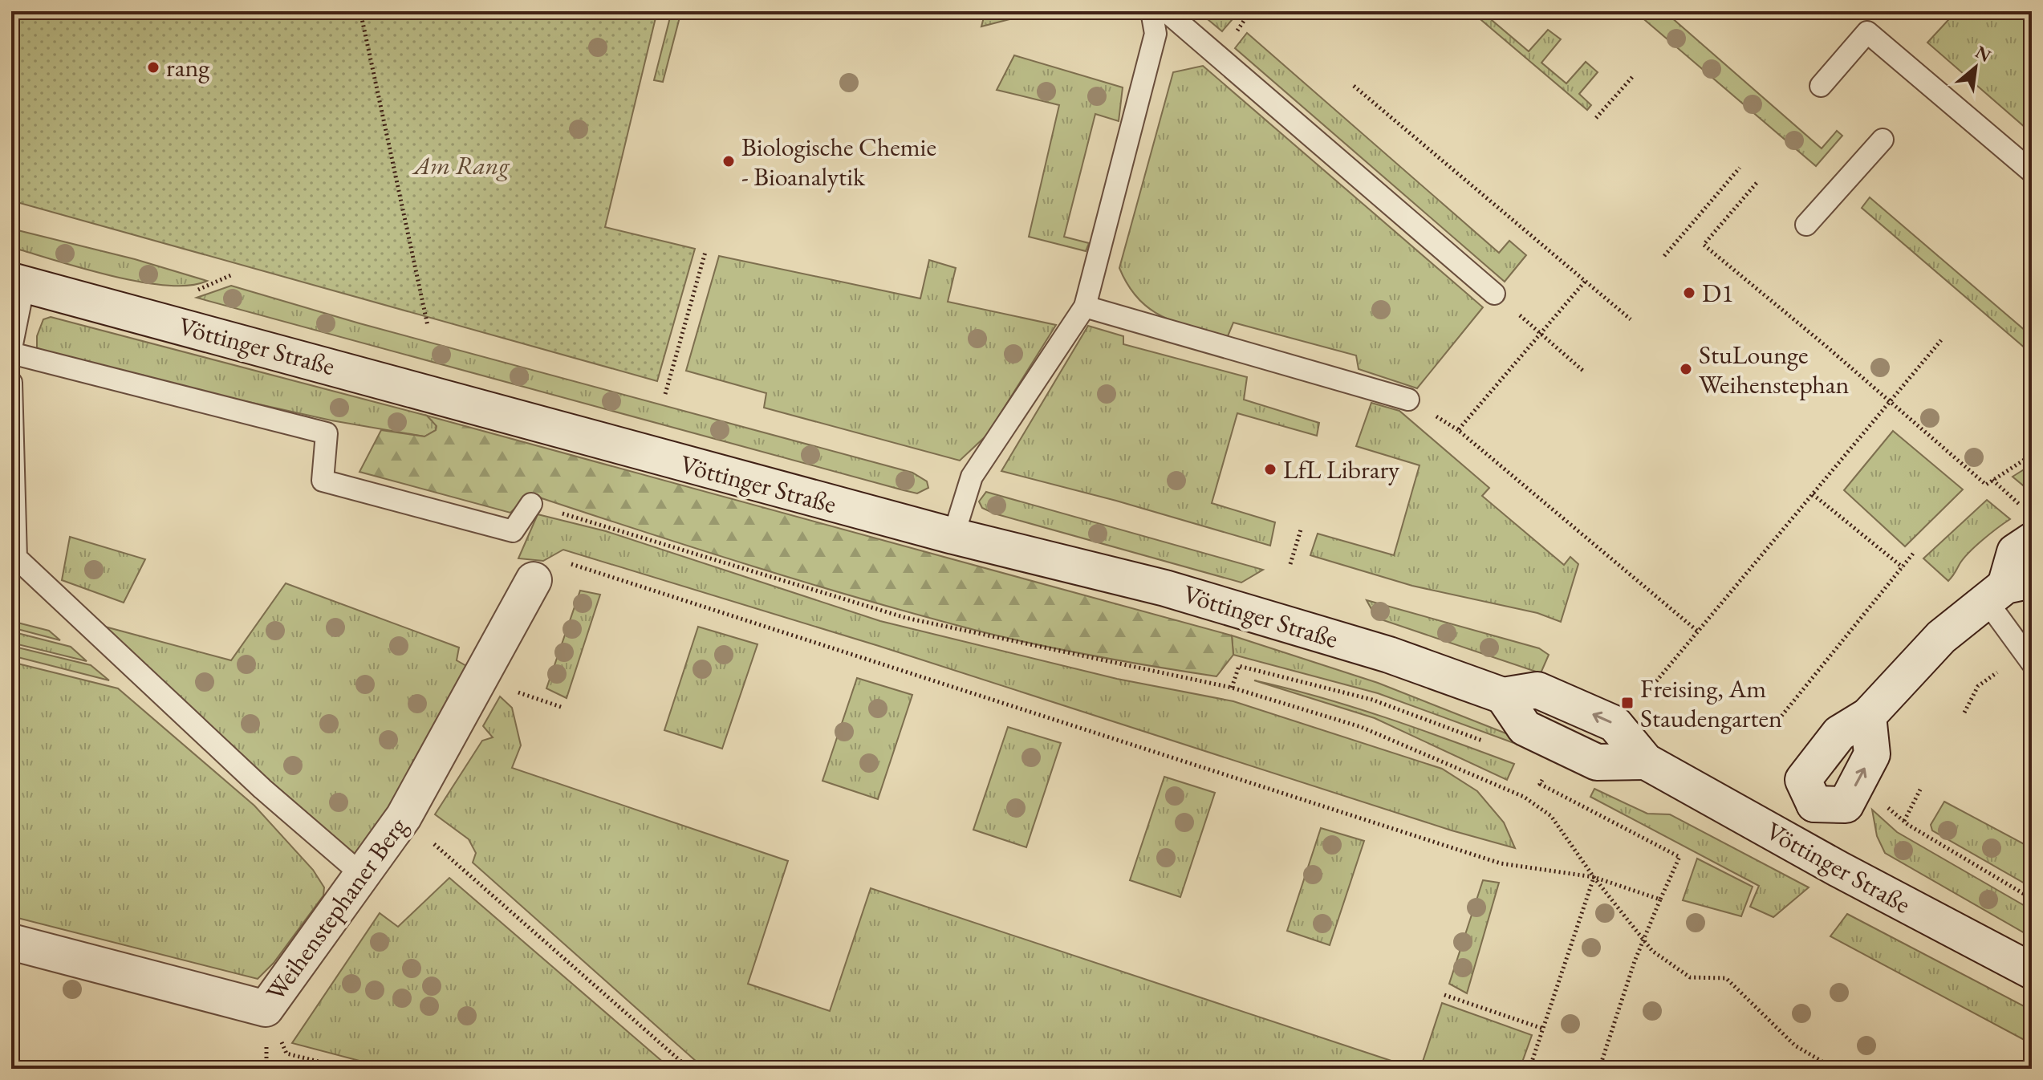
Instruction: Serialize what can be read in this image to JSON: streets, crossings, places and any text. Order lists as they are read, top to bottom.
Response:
{
  "streets": {
    "main road": ["Vöttinger Straße", "Weihenstephaner Berg"]
  },
  "parks": ["Am Rang"],
  "places": {
    "other": [
      "rang",
      "Biologische Chemie - Bioanalytik",
      "D1",
      "StuLounge Weihenstephan",
      "LfL Library"
    ],
    "transit": ["Freising, Am Staudengarten"]
  },
  "north": "top right"
}
